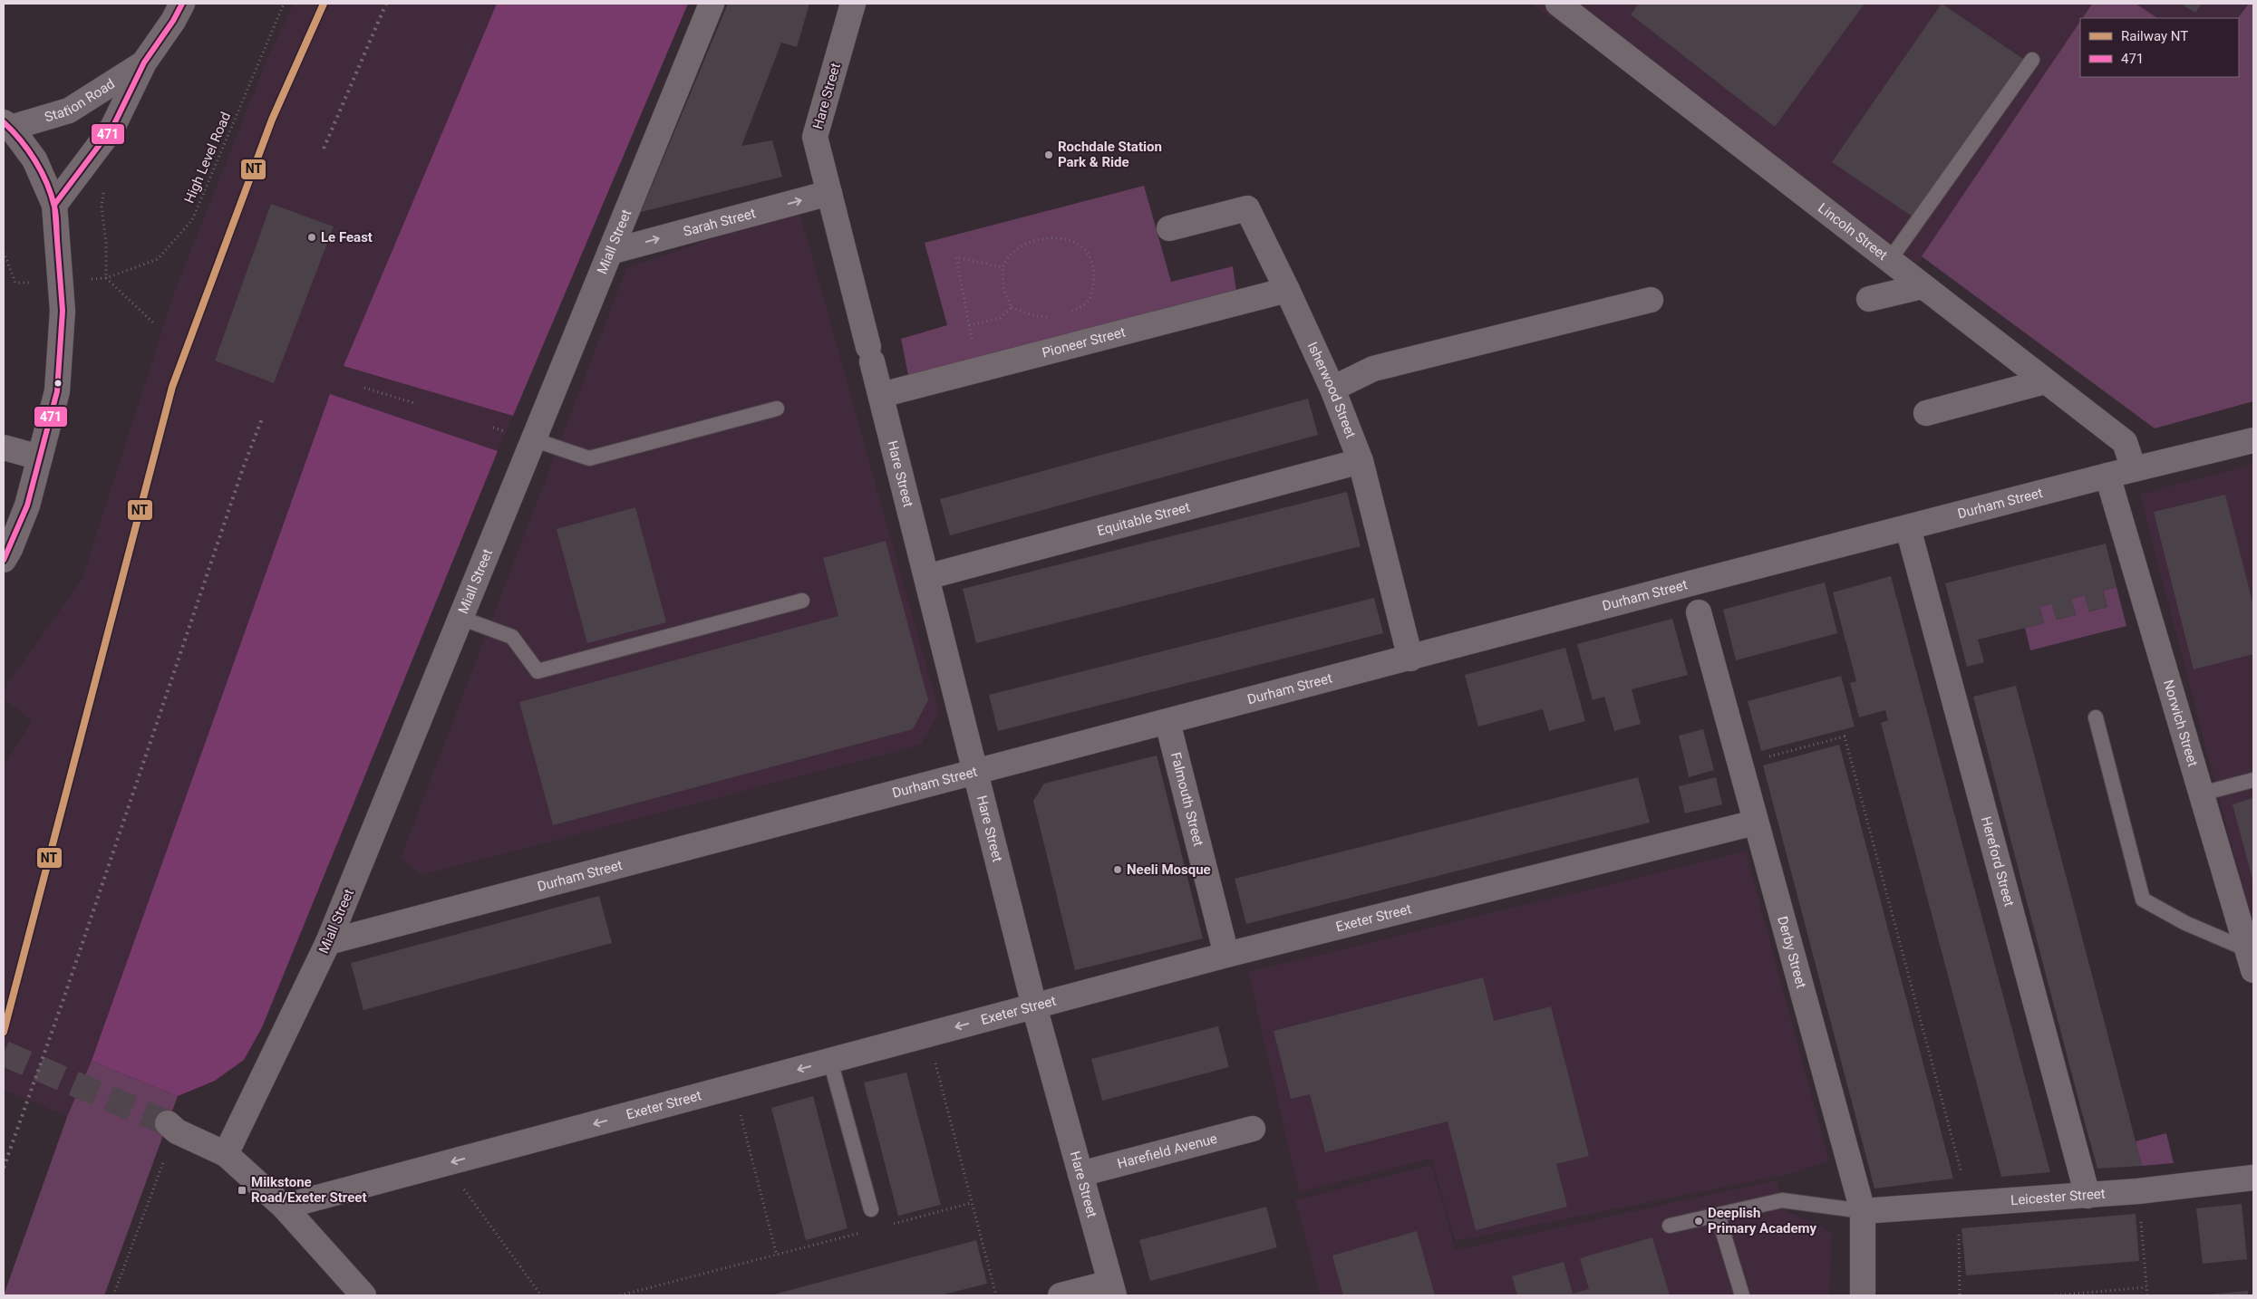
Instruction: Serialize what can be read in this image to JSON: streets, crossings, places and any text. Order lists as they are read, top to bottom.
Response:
{
  "streets": {
    "street": [
      "Hare Street",
      "Station Road",
      "Sarah Street",
      "Lincoln Street",
      "Miall Street",
      "Pioneer Street",
      "Isherwood Street",
      "Durham Street",
      "Equitable Street",
      "Norwich Street",
      "Falmouth Street",
      "Hereford Street",
      "Exeter Street",
      "Derby Street",
      "Harefield Avenue",
      "Leicester Street"
    ],
    "path": ["High Level Road"]
  },
  "crossings": [
    ["Hare Street", "Sarah Street"],
    ["Hare Street", "Pioneer Street"],
    ["Hare Street", "Durham Street"],
    ["Hare Street", "Equitable Street"],
    ["Hare Street", "Exeter Street"],
    ["Hare Street", "Harefield Avenue"],
    ["Sarah Street", "Miall Street"],
    ["Lincoln Street", "Durham Street"],
    ["Miall Street", "Durham Street"],
    ["Pioneer Street", "Isherwood Street"],
    ["Isherwood Street", "Durham Street"],
    ["Isherwood Street", "Equitable Street"],
    ["Durham Street", "Norwich Street"],
    ["Durham Street", "Falmouth Street"],
    ["Durham Street", "Hereford Street"],
    ["Falmouth Street", "Exeter Street"],
    ["Hereford Street", "Leicester Street"],
    ["Exeter Street", "Derby Street"],
    ["Derby Street", "Leicester Street"]
  ],
  "one_way": ["Sarah Street"],
  "places": {
    "other": [
      "Rochdale Station Park & Ride",
      "Le Feast",
      "Neeli Mosque",
      "Deeplish Primary Academy"
    ],
    "transit": ["Milkstone Road/Exeter Street"]
  },
  "lines": ["rail line NT", "transit line 471"],
  "legend": ["Railway NT", "471"]
}
